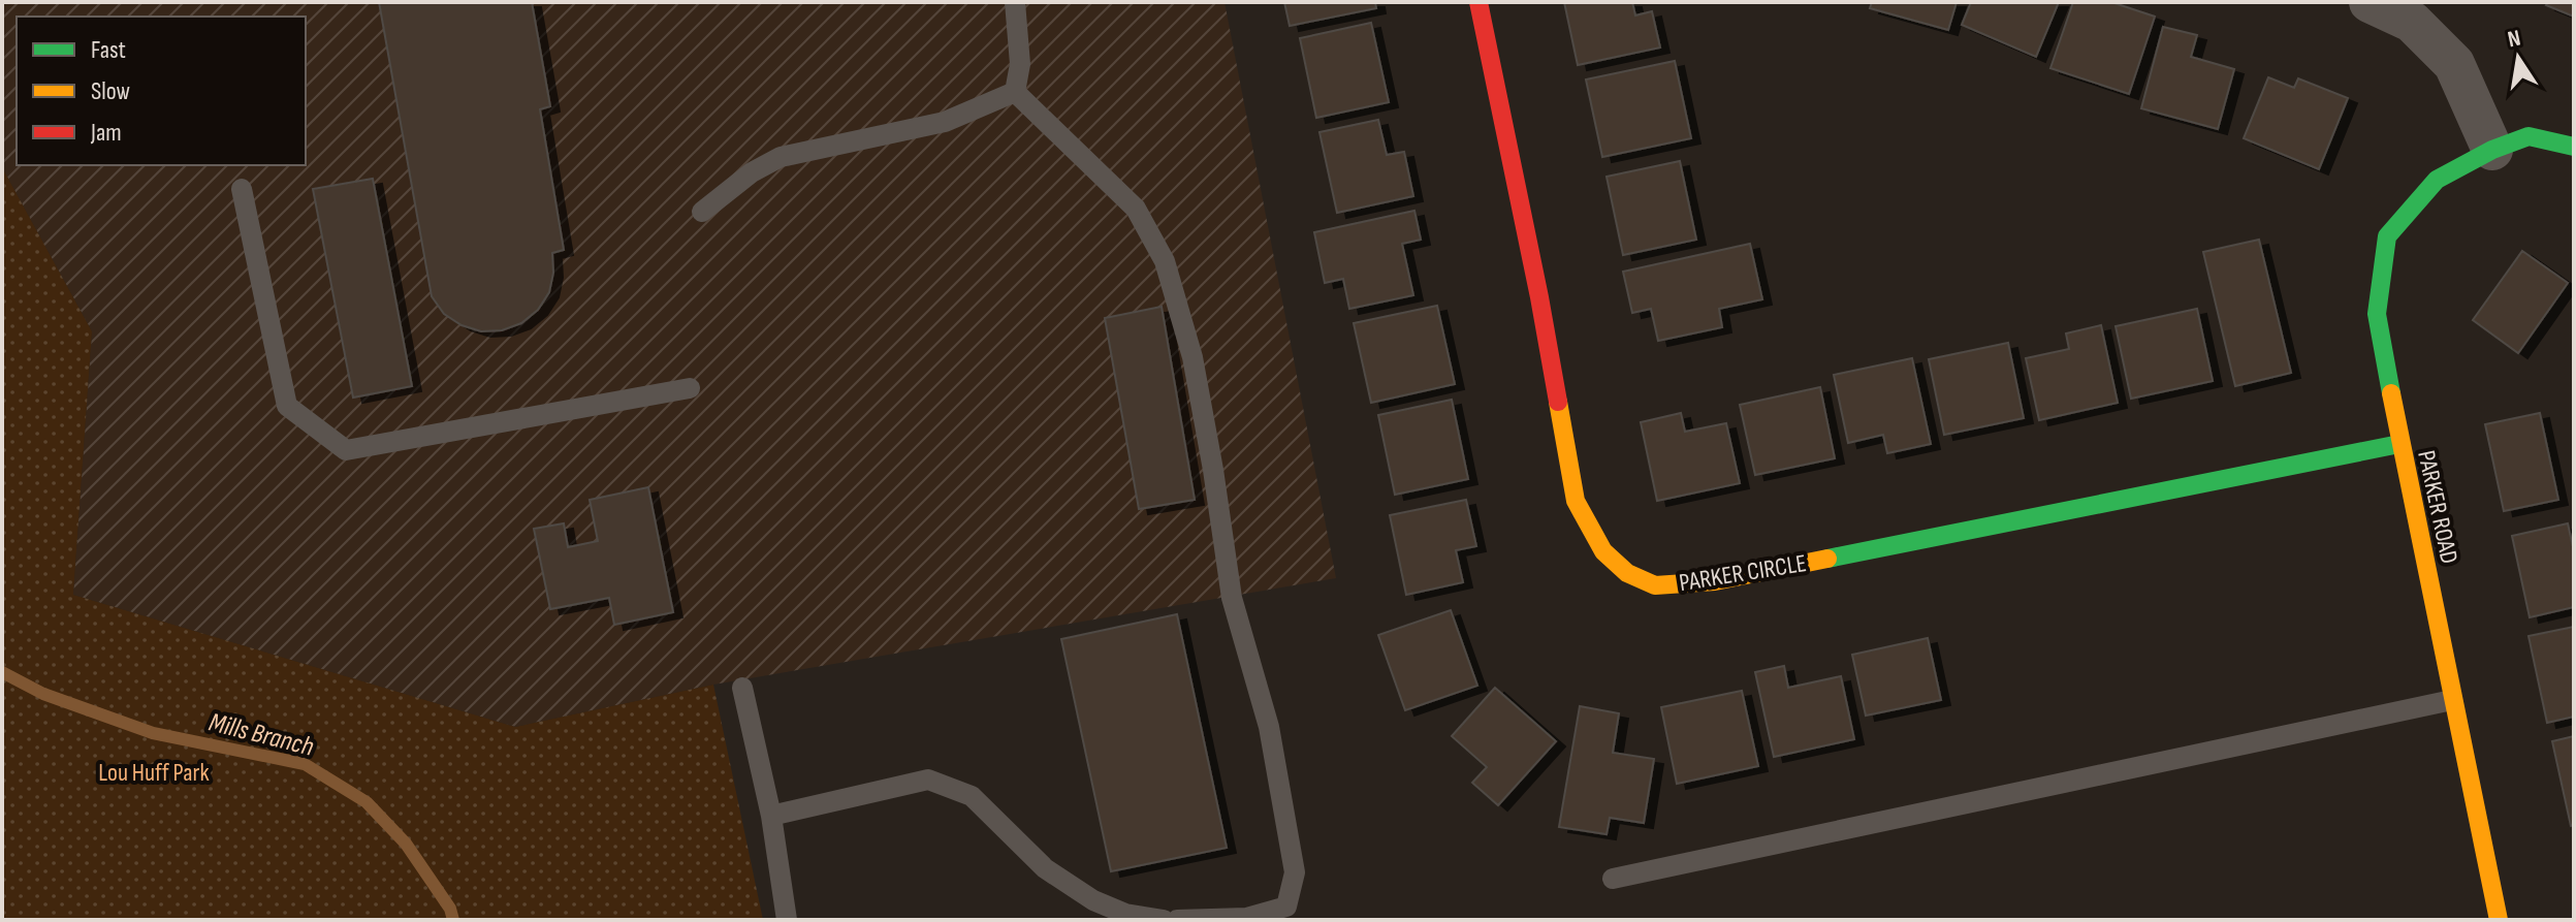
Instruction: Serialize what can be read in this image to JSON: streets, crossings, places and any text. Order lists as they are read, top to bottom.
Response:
{
  "streets": {
    "street": ["PARKER ROAD", "PARKER CIRCLE"]
  },
  "crossings": [
    ["PARKER ROAD", "PARKER CIRCLE"]
  ],
  "water": ["Mills Branch"],
  "parks": ["Lou Huff Park"],
  "legend": ["Fast", "Slow", "Jam"],
  "north": "top"
}
